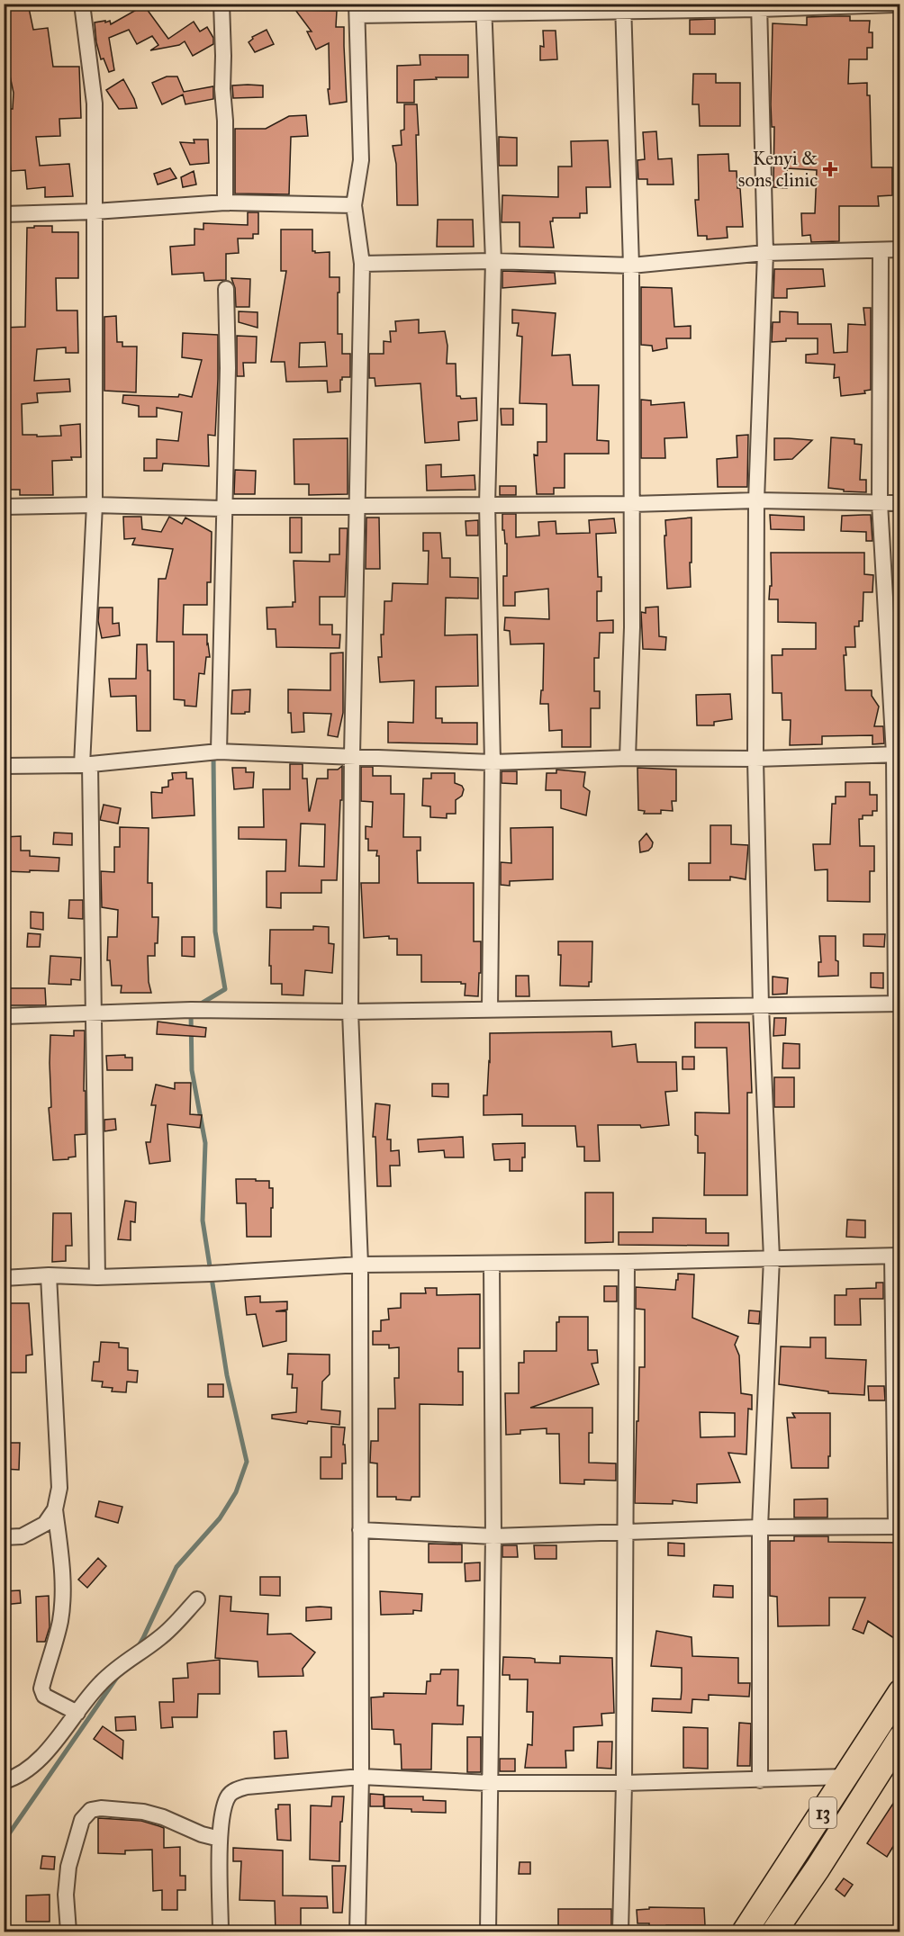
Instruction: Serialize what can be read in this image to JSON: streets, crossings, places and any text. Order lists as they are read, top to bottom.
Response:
{
  "streets": {
    "main road": ["13"]
  },
  "places": {
    "health": ["Kenyi & sons clinic"]
  }
}
